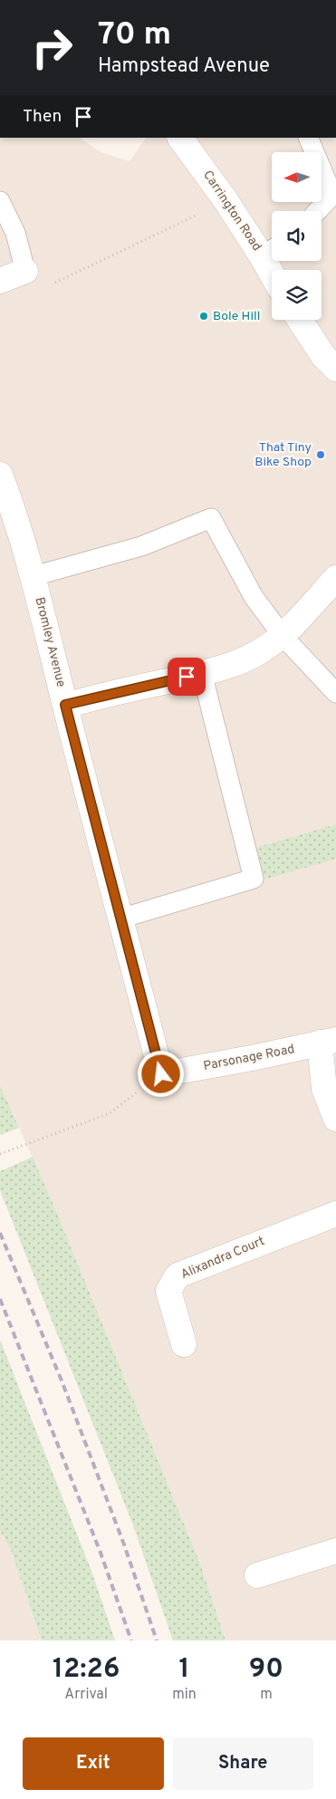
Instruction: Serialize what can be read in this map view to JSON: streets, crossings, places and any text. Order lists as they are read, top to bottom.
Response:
{
  "streets": {
    "street": [
      "Carrington Road",
      "Bromley Avenue",
      "Parsonage Road",
      "Alixandra Court"
    ]
  },
  "crossings": [
    ["Bromley Avenue", "Parsonage Road"]
  ],
  "places": ["Bole Hill", "That Tiny Bike Shop"],
  "north": "left",
  "page": {
    "turn": ["70 m", "Hampstead Avenue"],
    "then": "Then",
    "eta": [
      "12:26",
      "Arrival",
      "1",
      "min",
      "90",
      "m"
    ],
    "buttons": ["Exit", "Share"]
  }
}
